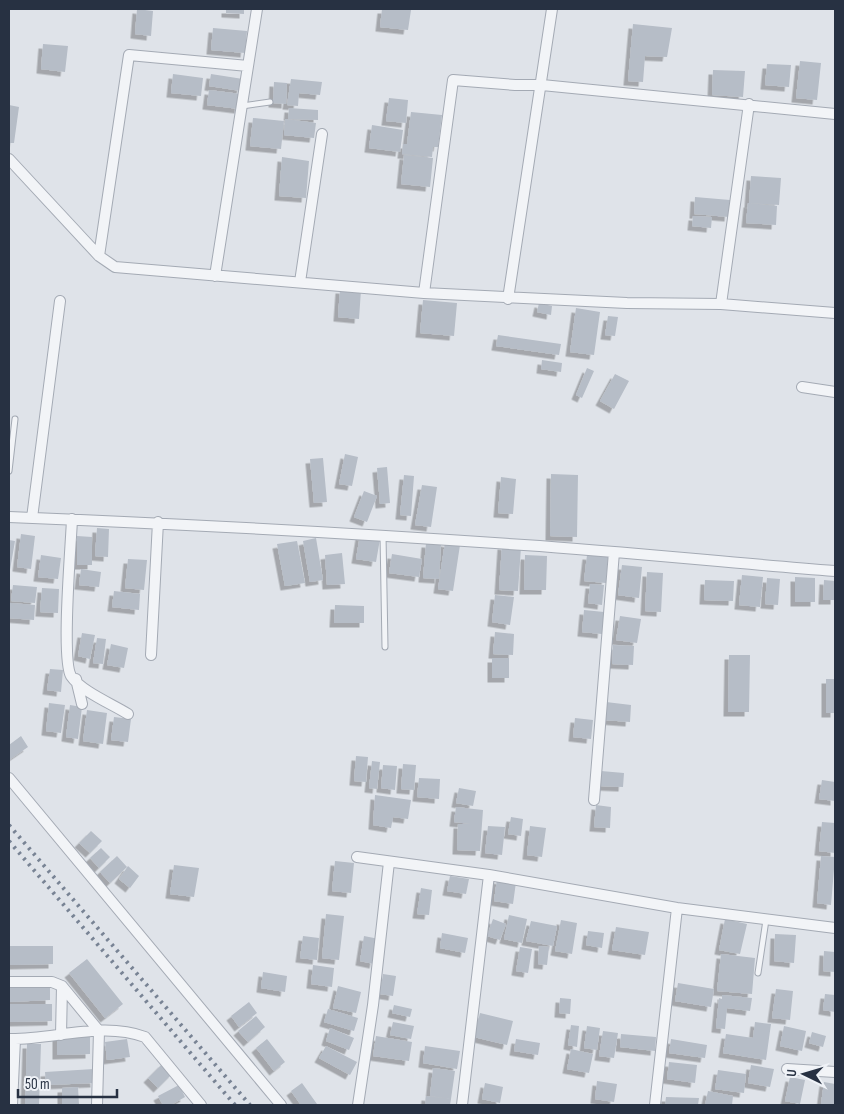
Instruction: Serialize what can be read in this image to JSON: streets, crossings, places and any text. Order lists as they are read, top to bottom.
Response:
{
  "scale_bar": "50 m",
  "north": "left"
}
